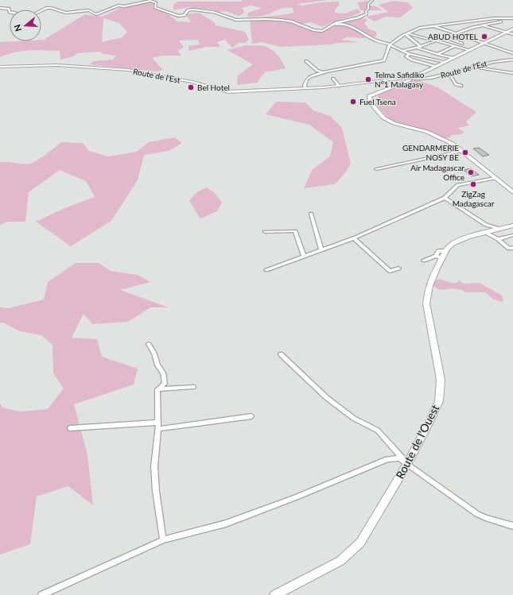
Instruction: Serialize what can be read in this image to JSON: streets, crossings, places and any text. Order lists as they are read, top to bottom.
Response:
{
  "streets": {
    "main road": ["Route de l'Est", "Route de l'Ouest"]
  },
  "places": [
    "ABUD HOTEL",
    "Telma Safidiko N°1 Malagasy",
    "Bel Hotel",
    "Fuel Tsena",
    "GENDARMERIE NOSY BE",
    "Air Madagascar Office",
    "ZigZag Madagascar"
  ],
  "north": "left"
}
